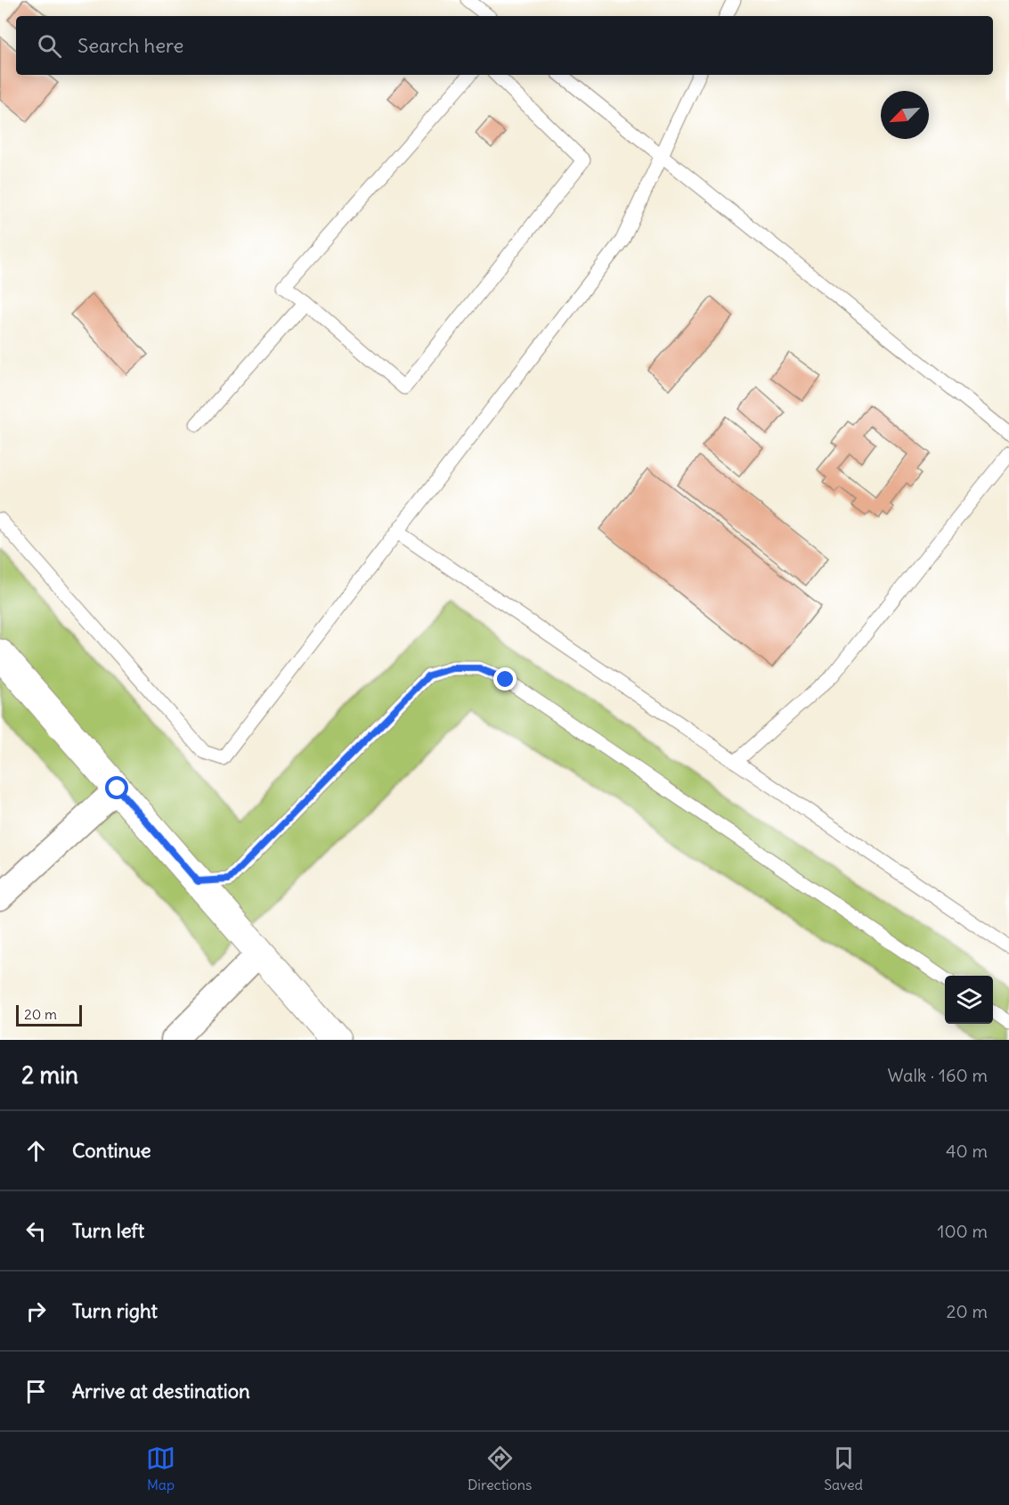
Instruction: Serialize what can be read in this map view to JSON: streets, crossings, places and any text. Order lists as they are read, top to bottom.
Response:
{
  "scale_bar": "20 m",
  "north": "bottom left",
  "page": {
    "search": "Search here",
    "scale": "20 m",
    "heading": ["2 min", "Walk · 160 m"],
    "list": [
      ["Continue", "40 m"],
      ["Turn left", "100 m"],
      ["Turn right", "20 m"],
      "Arrive at destination"
    ],
    "nav": ["Map", "Directions", "Saved"]
  }
}
